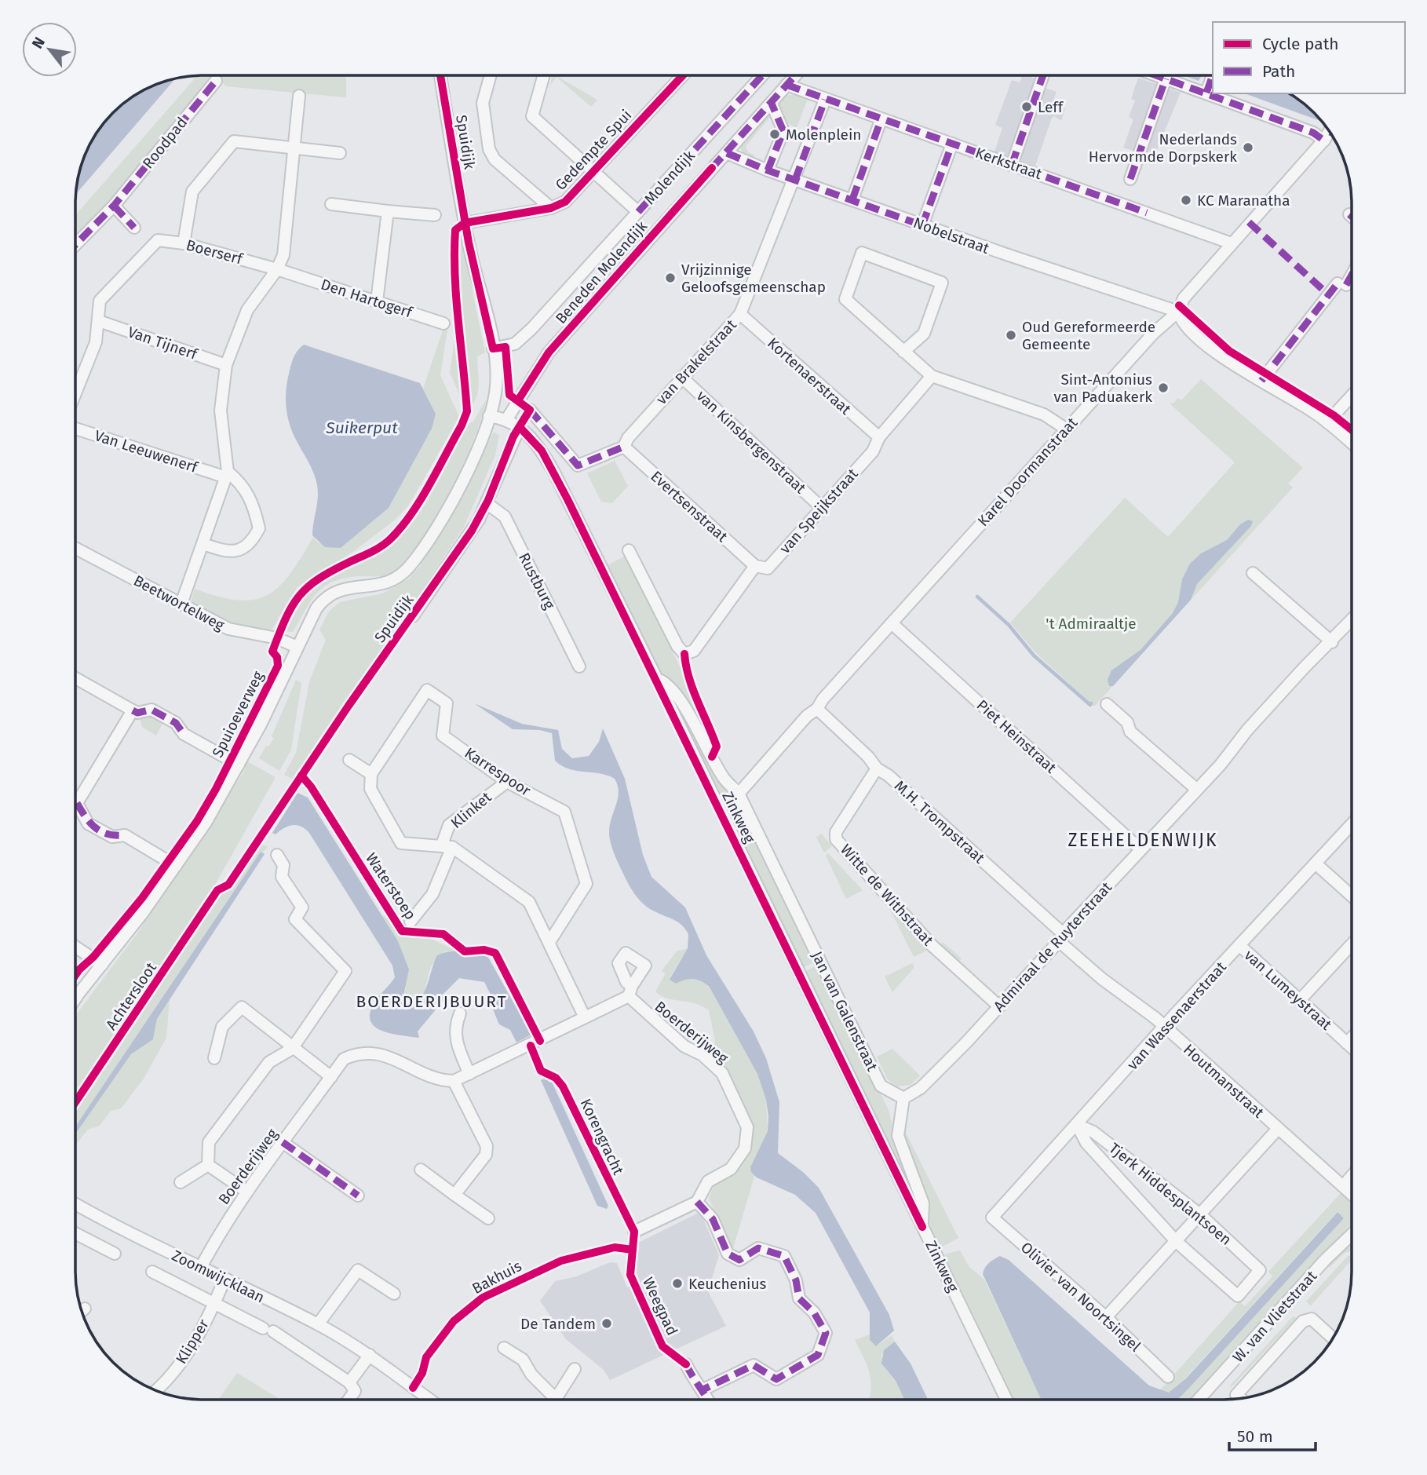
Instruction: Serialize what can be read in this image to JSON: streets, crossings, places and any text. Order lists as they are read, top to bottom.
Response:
{
  "streets": {
    "street": [
      "Spuidijk",
      "Roodpad",
      "Gedempte Spui",
      "Kerkstraat",
      "Molendijk",
      "Nobelstraat",
      "Boerserf",
      "Beneden Molendijk",
      "Den Hartogerf",
      "Van Tijnerf",
      "van Brakelstraat",
      "Kortenaerstraat",
      "van Kinsbergenstraat",
      "Van Leeuwenerf",
      "Karel Doormanstraat",
      "Evertsenstraat",
      "van Speijkstraat",
      "Rustburg",
      "Beetwortelweg",
      "Spuioeverweg",
      "Piet Heinstraat",
      "Karrespoor",
      "Klinket",
      "Zinkweg",
      "M.H. Trompstraat",
      "Witte de Withstraat",
      "Admiraal de Ruyterstraat",
      "van Lumeystraat",
      "Jan van Galenstraat",
      "van Wassenaerstraat",
      "Boerderijweg",
      "Houtmanstraat",
      "Tjerk Hiddesplantsoen",
      "Zoomwijcklaan",
      "Olivier van Noortsingel",
      "W. van Vlietstraat",
      "Klipper"
    ],
    "cycle path": [
      "Waterstoep",
      "Achtersloot",
      "Korengracht",
      "Bakhuis"
    ]
  },
  "crossings": [
    ["Spuidijk", "Gedempte Spui"],
    ["Spuidijk", "Molendijk"],
    ["Spuidijk", "Rustburg"],
    ["Spuidijk", "Spuioeverweg"],
    ["Spuidijk", "Zinkweg"],
    ["Kerkstraat", "Beneden Molendijk"],
    ["Kerkstraat", "van Brakelstraat"],
    ["Kerkstraat", "Karel Doormanstraat"],
    ["Nobelstraat", "Beneden Molendijk"],
    ["Nobelstraat", "van Brakelstraat"],
    ["Nobelstraat", "Karel Doormanstraat"],
    ["Boerserf", "Den Hartogerf"],
    ["Boerserf", "Van Tijnerf"],
    ["van Brakelstraat", "Kortenaerstraat"],
    ["van Brakelstraat", "van Kinsbergenstraat"],
    ["van Brakelstraat", "Evertsenstraat"],
    ["Kortenaerstraat", "van Speijkstraat"],
    ["van Kinsbergenstraat", "van Speijkstraat"],
    ["Karel Doormanstraat", "Piet Heinstraat"],
    ["Karel Doormanstraat", "Zinkweg"],
    ["Karel Doormanstraat", "M.H. Trompstraat"],
    ["Karel Doormanstraat", "Jan van Galenstraat"],
    ["Evertsenstraat", "van Speijkstraat"],
    ["Beetwortelweg", "Spuioeverweg"],
    ["Piet Heinstraat", "Admiraal de Ruyterstraat"],
    ["Karrespoor", "Klinket"],
    ["Zinkweg", "Jan van Galenstraat"],
    ["M.H. Trompstraat", "Witte de Withstraat"],
    ["M.H. Trompstraat", "Admiraal de Ruyterstraat"],
    ["M.H. Trompstraat", "Houtmanstraat"],
    ["Witte de Withstraat", "Admiraal de Ruyterstraat"],
    ["Admiraal de Ruyterstraat", "Jan van Galenstraat"],
    ["Admiraal de Ruyterstraat", "Houtmanstraat"],
    ["van Lumeystraat", "van Wassenaerstraat"],
    ["van Wassenaerstraat", "Houtmanstraat"],
    ["van Wassenaerstraat", "Tjerk Hiddesplantsoen"],
    ["van Wassenaerstraat", "Olivier van Noortsingel"],
    ["Boerderijweg", "Zoomwijcklaan"],
    ["Zoomwijcklaan", "Klipper"]
  ],
  "districts": ["ZEEHELDENWIJK", "BOERDERIJBUURT"],
  "water": ["Suikerput"],
  "parks": ["'t Admiraaltje"],
  "places": [
    "Leff",
    "Molenplein",
    "Nederlands Hervormde Dorpskerk",
    "KC Maranatha",
    "Vrijzinnige Geloofsgemeenschap",
    "Oud Gereformeerde Gemeente",
    "Sint-Antonius van Paduakerk",
    "Keuchenius",
    "De Tandem"
  ],
  "legend": ["Cycle path", "Path"],
  "scale_bar": "50 m",
  "north": "top left"
}
